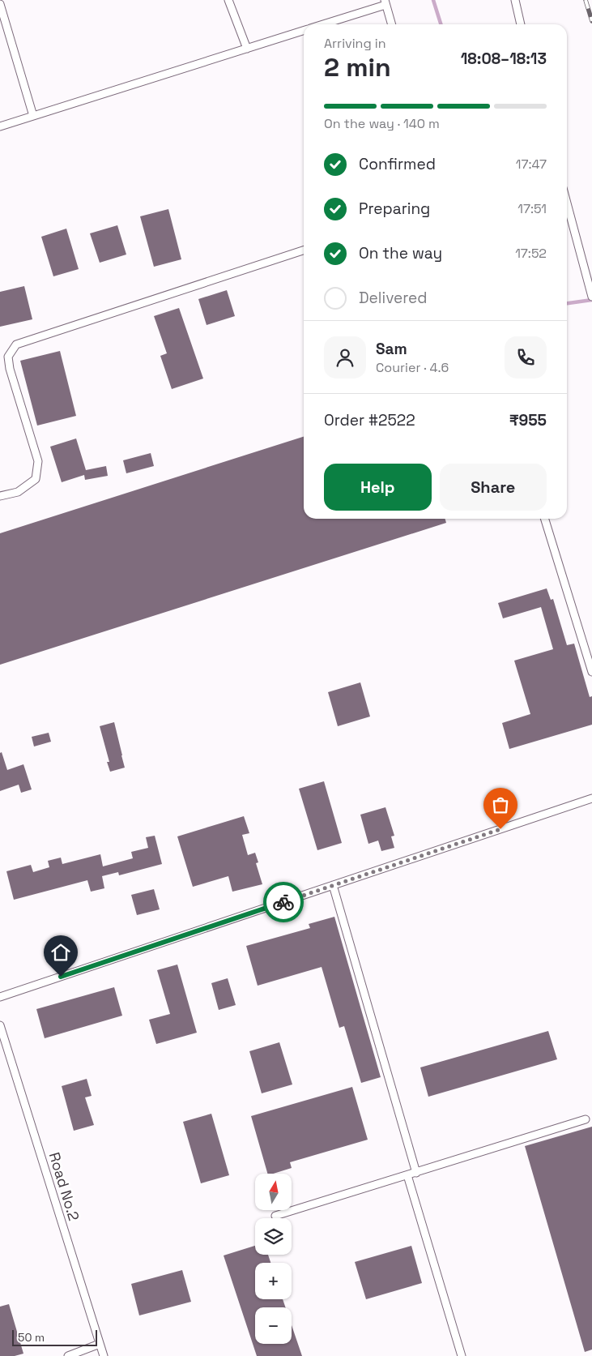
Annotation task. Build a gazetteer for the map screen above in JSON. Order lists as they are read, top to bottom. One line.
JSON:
{"streets":{"lane":["Road No.2"]},"scale_bar":"50 m","north":"top","page":{"heading":["2 min","Arriving in","18:08–18:13"],"panel":["Sam","Courier · 4.6","Order #2522","₹955"],"bar":"On the way · 140 m","list":[["Confirmed","17:47"],["Preparing","17:51"],["On the way","17:52"],"Delivered"],"buttons":["Help","Share"],"map_buttons":["+","−"],"scale":"50 m"}}
